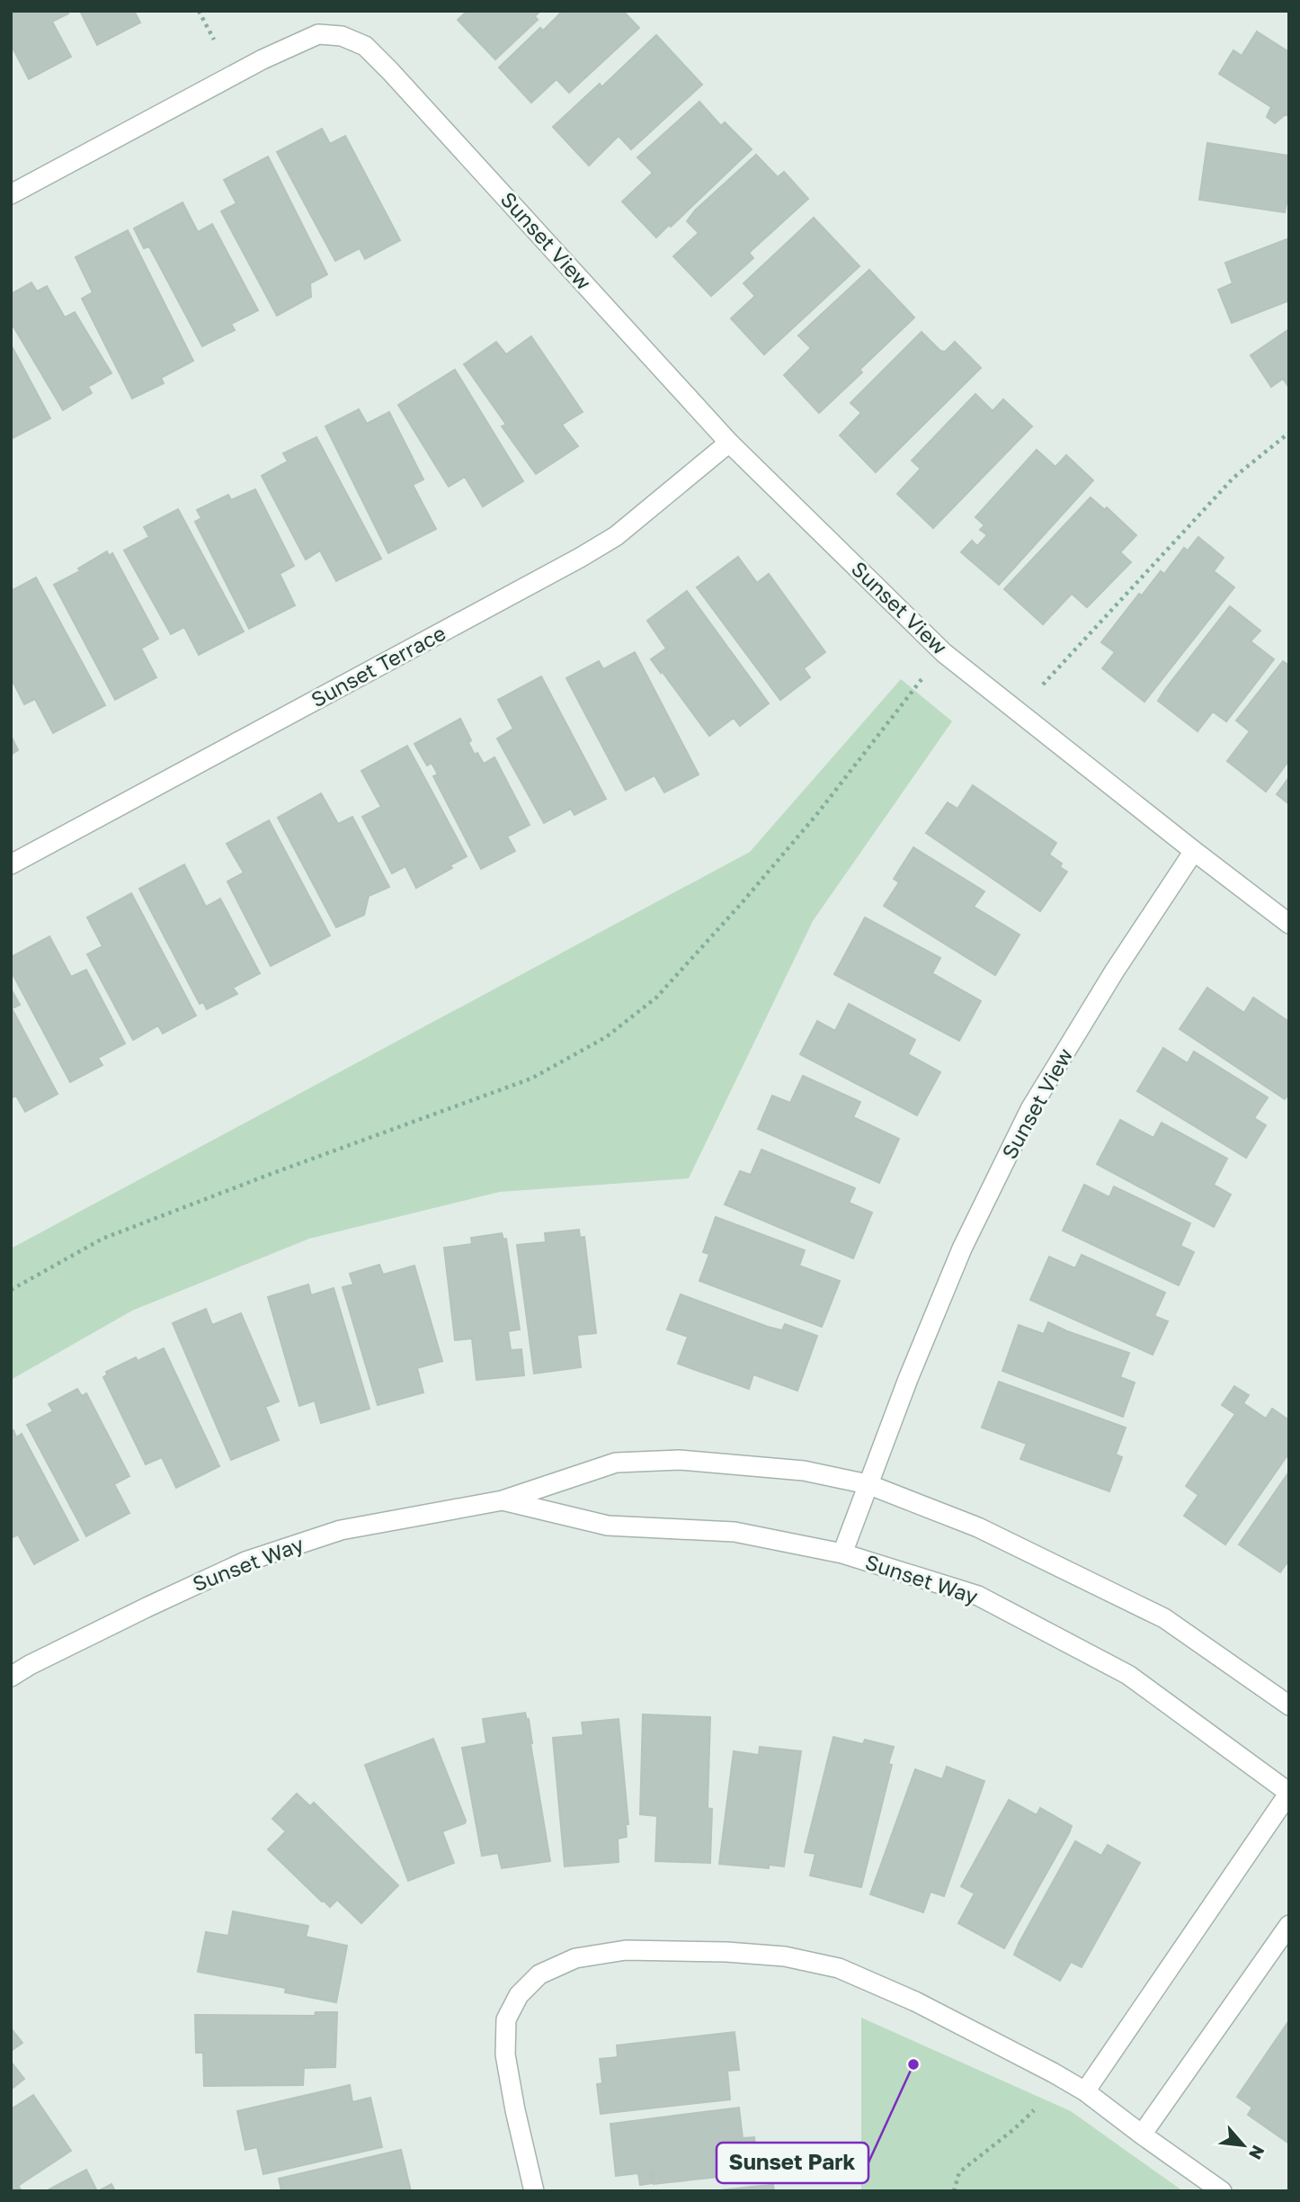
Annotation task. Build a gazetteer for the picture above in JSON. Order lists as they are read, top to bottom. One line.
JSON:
{"streets":{"street":["Sunset View","Sunset Terrace","Sunset Way"]},"crossings":[["Sunset View","Sunset Terrace"],["Sunset View","Sunset Way"]],"places":["Sunset Park"],"north":"bottom right"}
